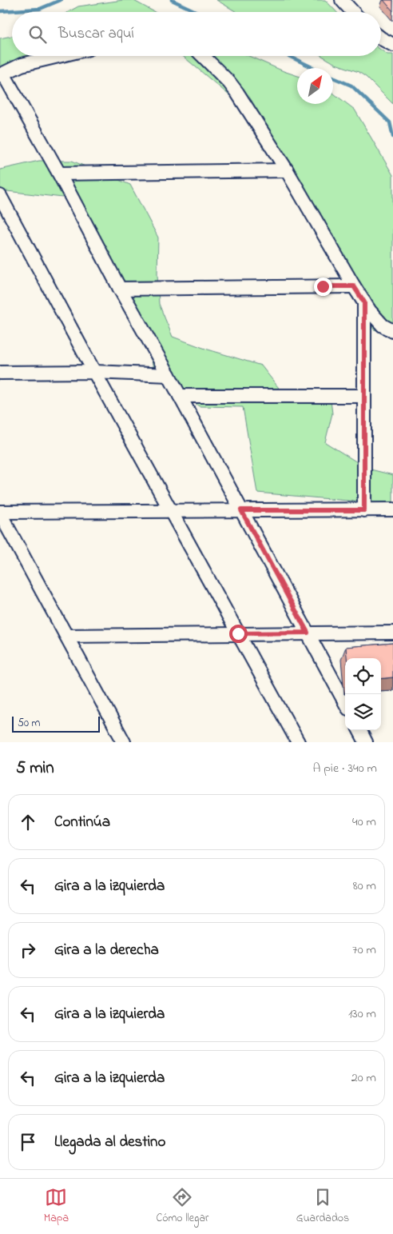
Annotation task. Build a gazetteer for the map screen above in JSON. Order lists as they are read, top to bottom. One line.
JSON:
{"scale_bar":"50 m","north":"top right","page":{"search":"Buscar aquí","scale":"50 m","heading":["5 min","A pie · 340 m"],"list":[["Continúa","40 m"],["Gira a la izquierda","80 m"],["Gira a la derecha","70 m"],["Gira a la izquierda","130 m"],["Gira a la izquierda","20 m"],"Llegada al destino"],"nav":["Mapa","Cómo llegar","Guardados"]}}
